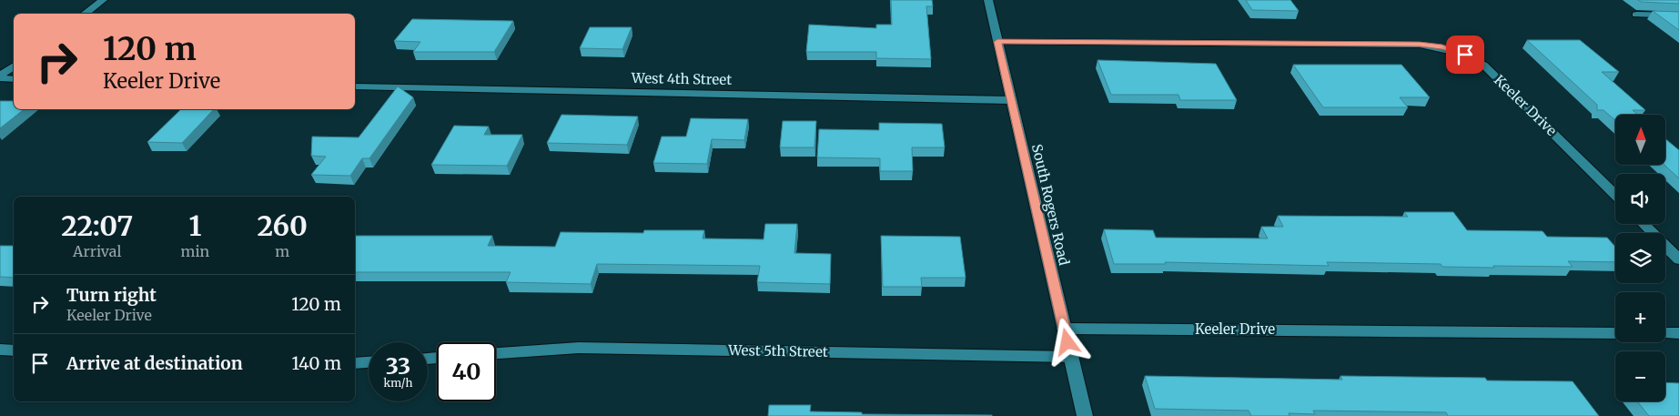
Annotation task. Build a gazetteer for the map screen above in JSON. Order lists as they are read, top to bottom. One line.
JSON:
{"streets":{"street":["West 4th Street","Keeler Drive","South Rogers Road","West 5th Street"]},"crossings":[["West 4th Street","South Rogers Road"],["Keeler Drive","South Rogers Road"],["South Rogers Road","West 5th Street"]],"north":"top","page":{"turn":["120 m","Keeler Drive"],"map_buttons":["+","−"],"eta":["22:07","Arrival","1","min","260","m"],"list":[{"name":"Turn right","note":"Keeler Drive","value":"120 m"},{"name":"Arrive at destination","value":"140 m"}],"speed":"33 km/h","limit":"40"}}
